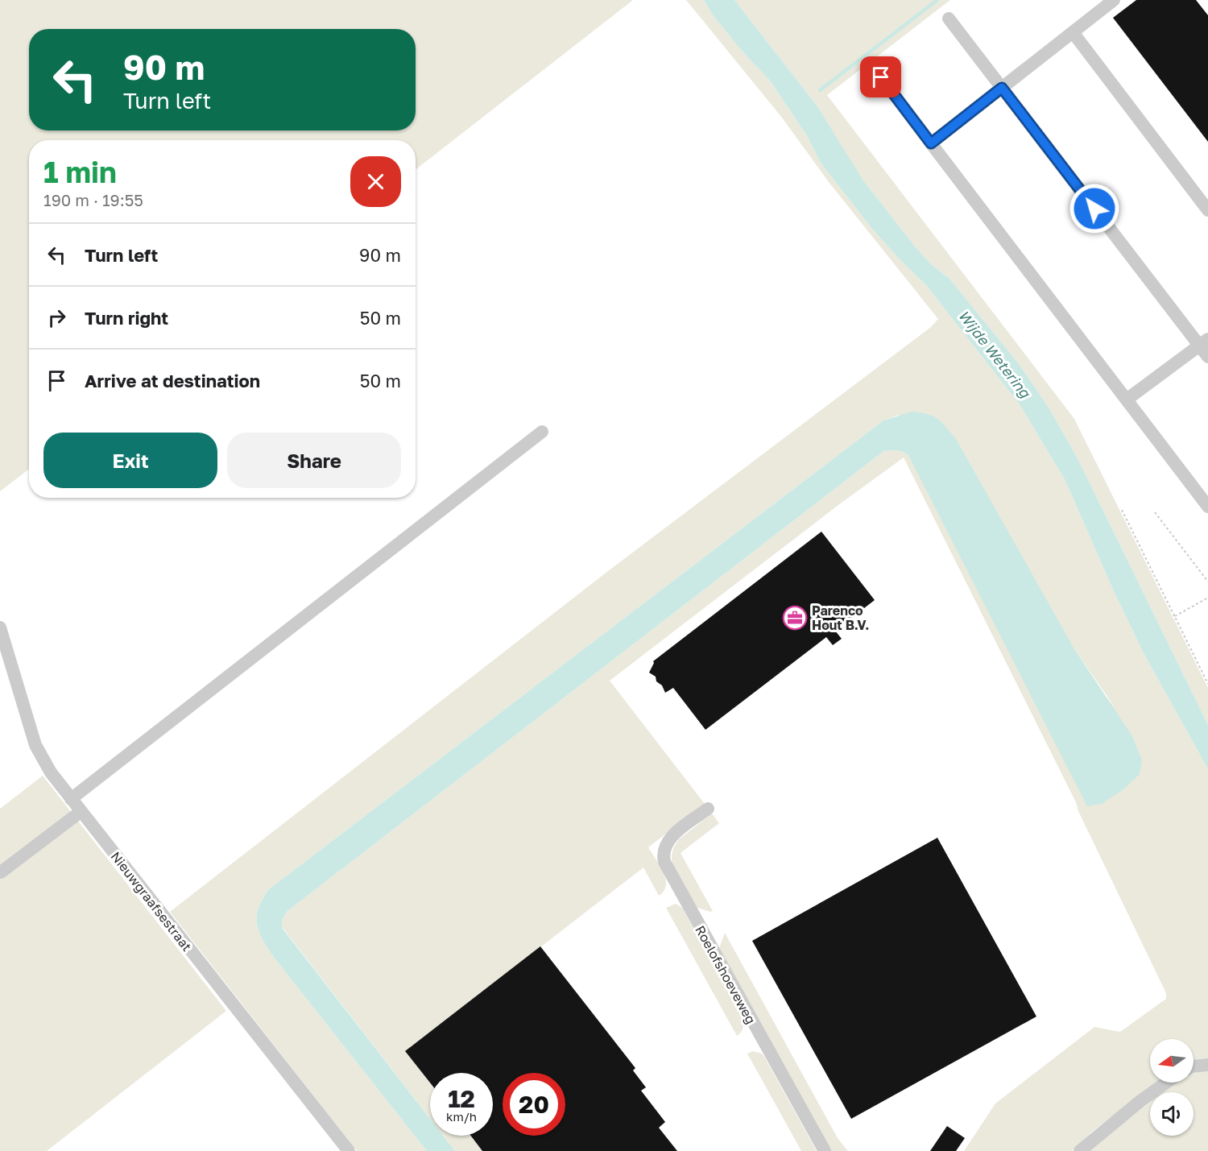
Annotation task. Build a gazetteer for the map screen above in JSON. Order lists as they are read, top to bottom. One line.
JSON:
{"streets":{"street":["Nieuwgraafsestraat","Roelofshoeveweg"]},"water":["Wijde Wetering"],"places":{"office":["Parenco Hout B.V."]},"north":"left","page":{"turn":["90 m","Turn left"],"heading":["1 min","190 m · 19:55"],"list":[{"name":"Turn left","value":"90 m"},{"name":"Turn right","value":"50 m"},{"name":"Arrive at destination","value":"50 m"}],"buttons":["Exit","Share"],"speed":"12 km/h","limit":"20"}}
